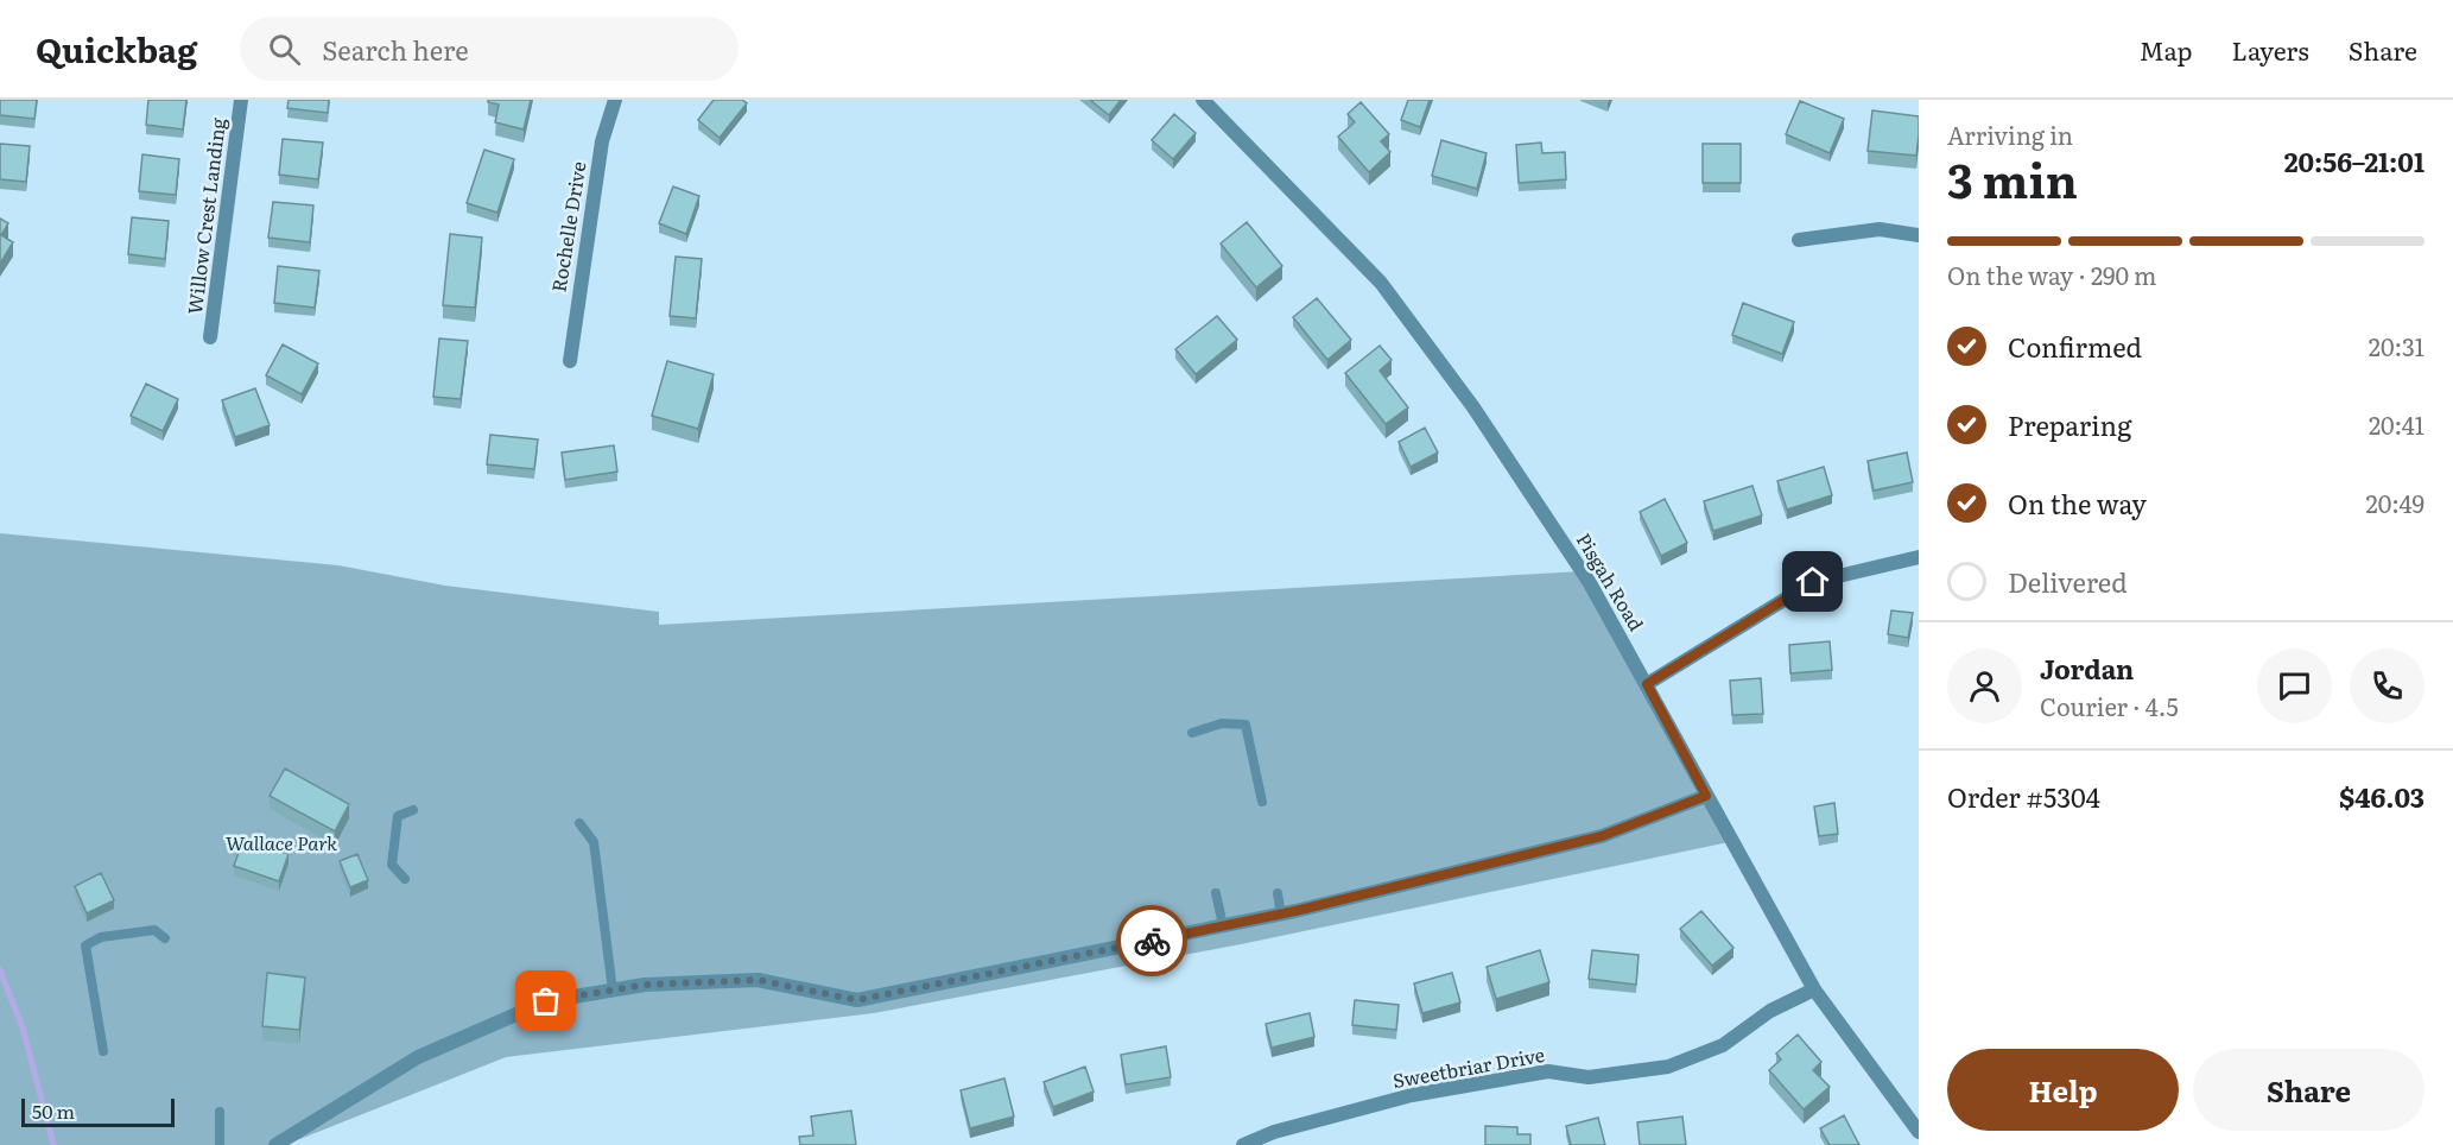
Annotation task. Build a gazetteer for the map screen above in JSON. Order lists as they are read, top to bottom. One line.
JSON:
{"streets":{"street":["Willow Crest Landing","Rochelle Drive","Pisgah Road","Sweetbriar Drive"]},"crossings":[["Pisgah Road","Sweetbriar Drive"]],"parks":["Wallace Park"],"scale_bar":"50 m","page":{"header":"Quickbag","search":"Search here","nav":["Map","Layers","Share"],"heading":["3 min","Arriving in","20:56–21:01"],"panel":["Jordan","Courier · 4.5","Order #5304","$46.03"],"bar":"On the way · 290 m","list":[["Confirmed","20:31"],["Preparing","20:41"],["On the way","20:49"],"Delivered"],"buttons":["Help","Share"],"scale":"50 m"}}
